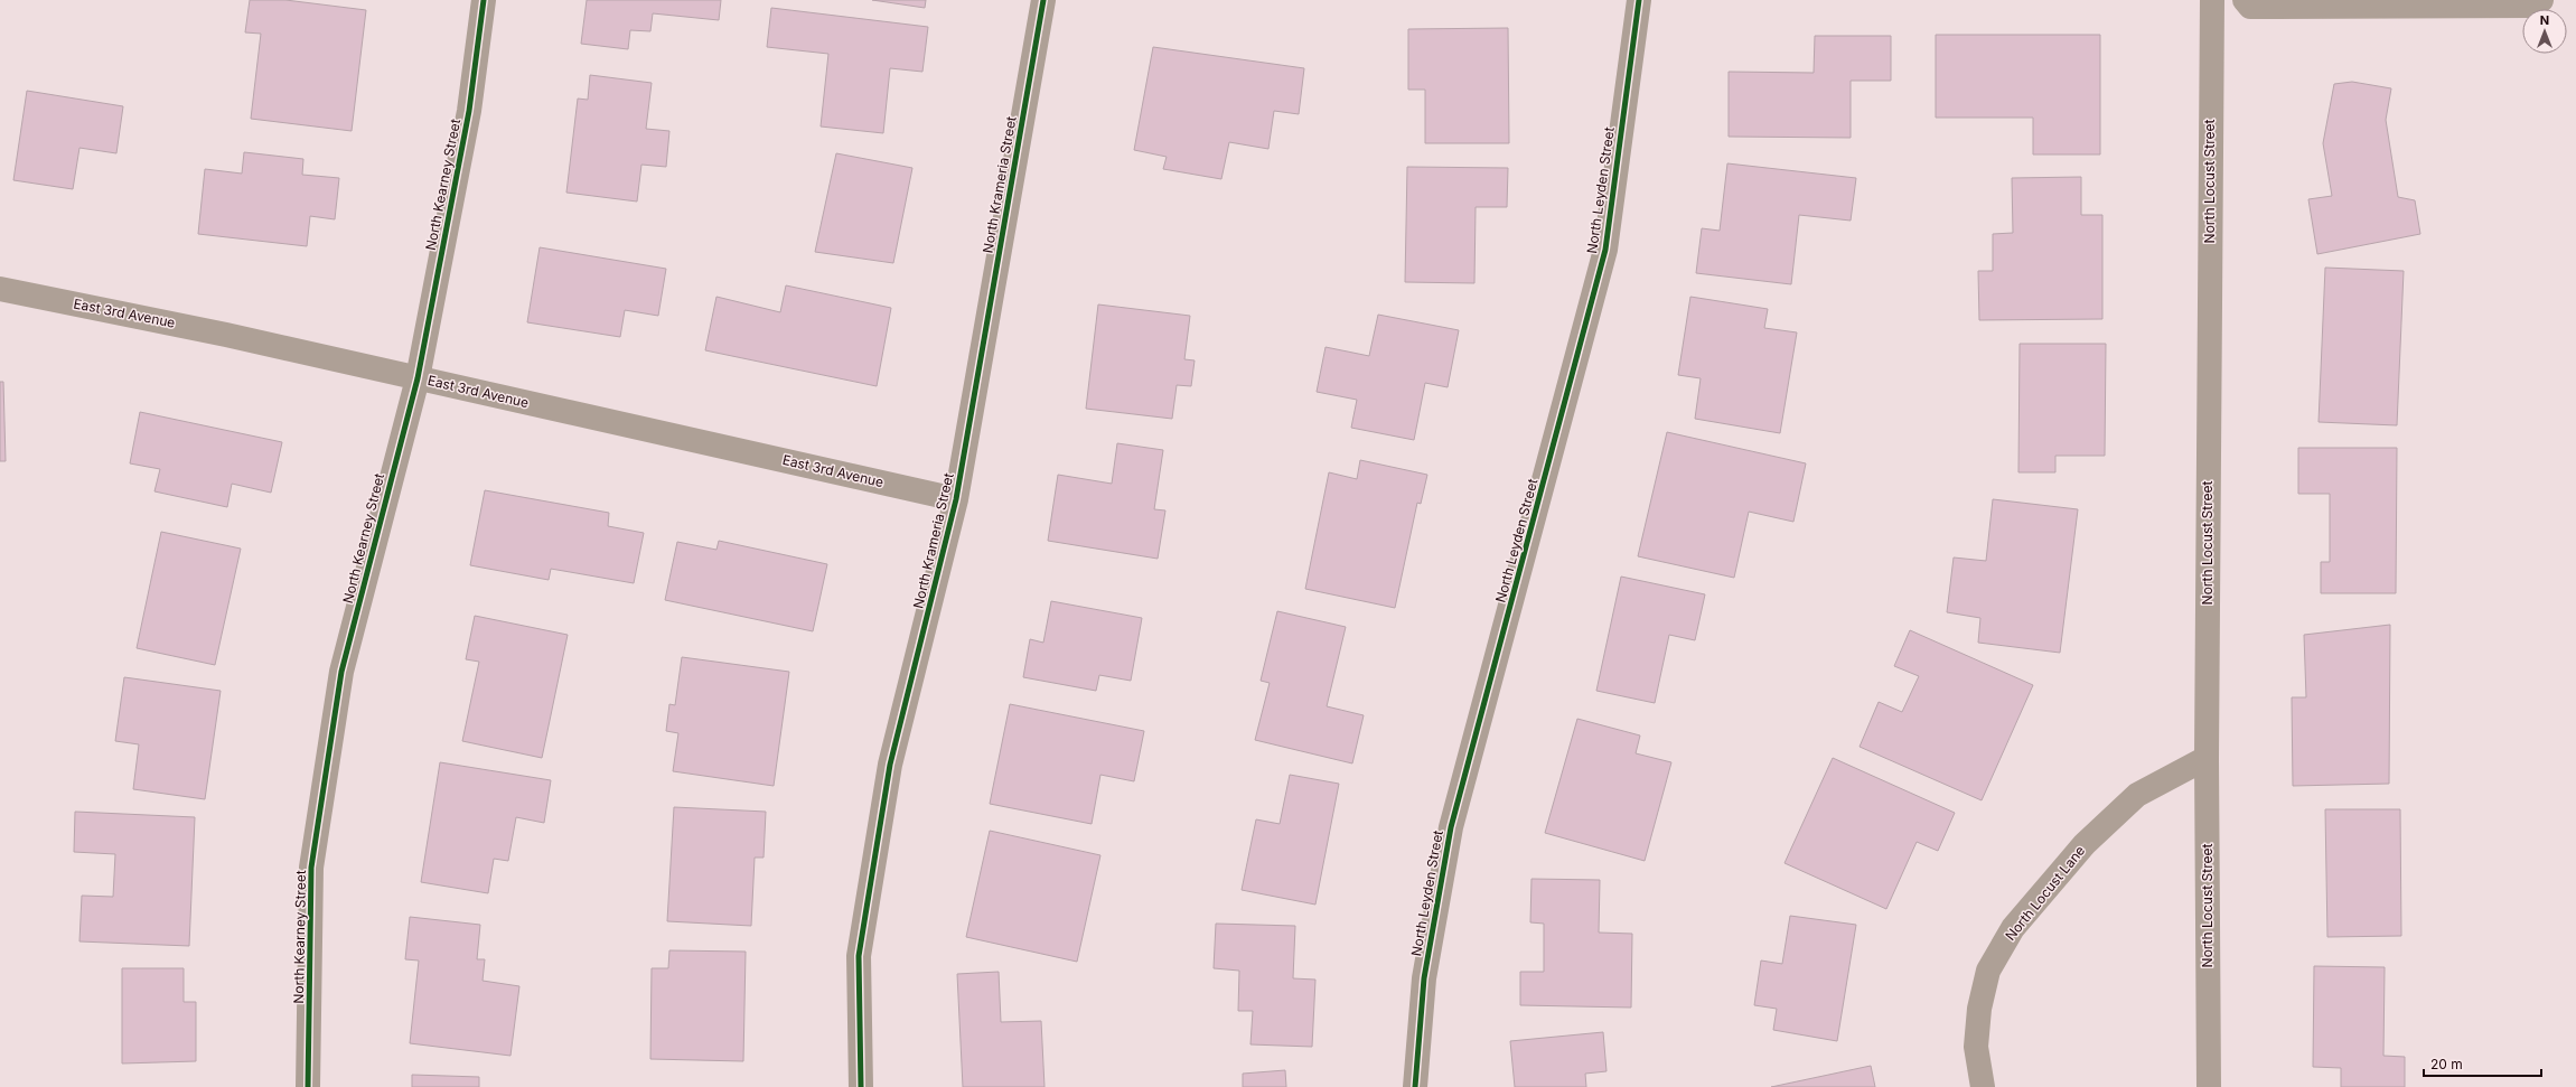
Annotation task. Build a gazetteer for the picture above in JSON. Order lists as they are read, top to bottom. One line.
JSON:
{"streets":{"street":["North Locust Street","North Kearney Street","North Krameria Street","North Leyden Street","East 3rd Avenue","North Locust Lane"]},"crossings":[["North Locust Street","North Locust Lane"],["North Kearney Street","East 3rd Avenue"],["North Krameria Street","East 3rd Avenue"]],"scale_bar":"20 m","north":"top"}
